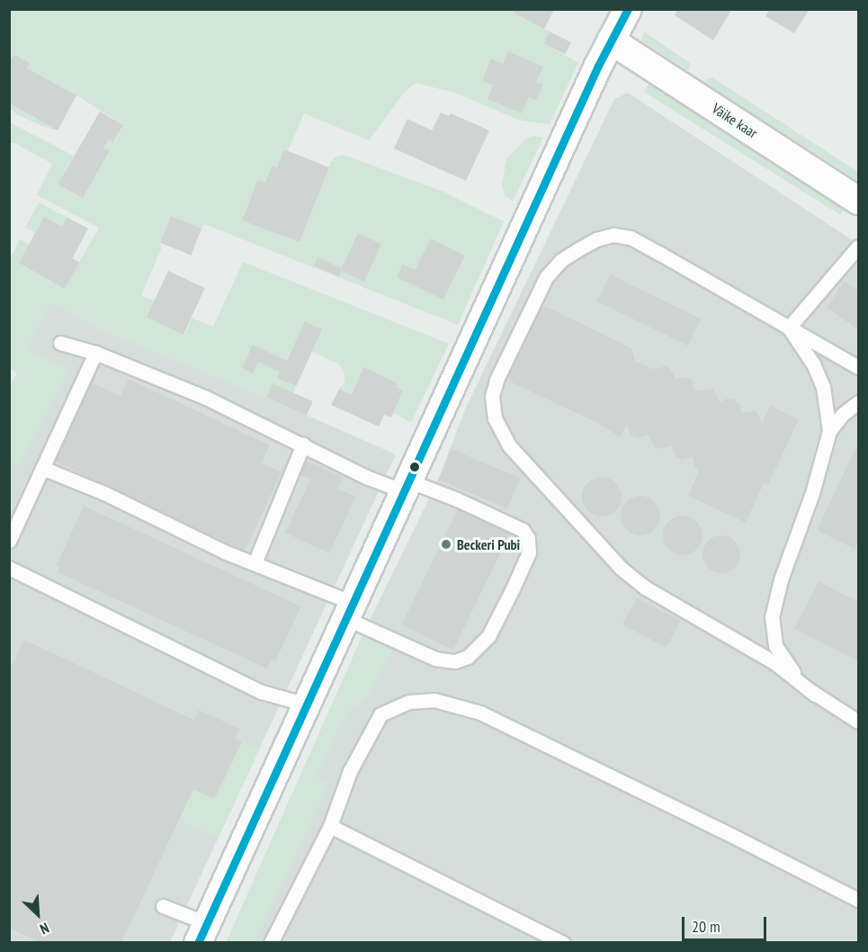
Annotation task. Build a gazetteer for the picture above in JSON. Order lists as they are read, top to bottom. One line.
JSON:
{"streets":{"street":["Väike kaar"]},"places":["Beckeri Pubi"],"scale_bar":"20 m","north":"bottom right"}
